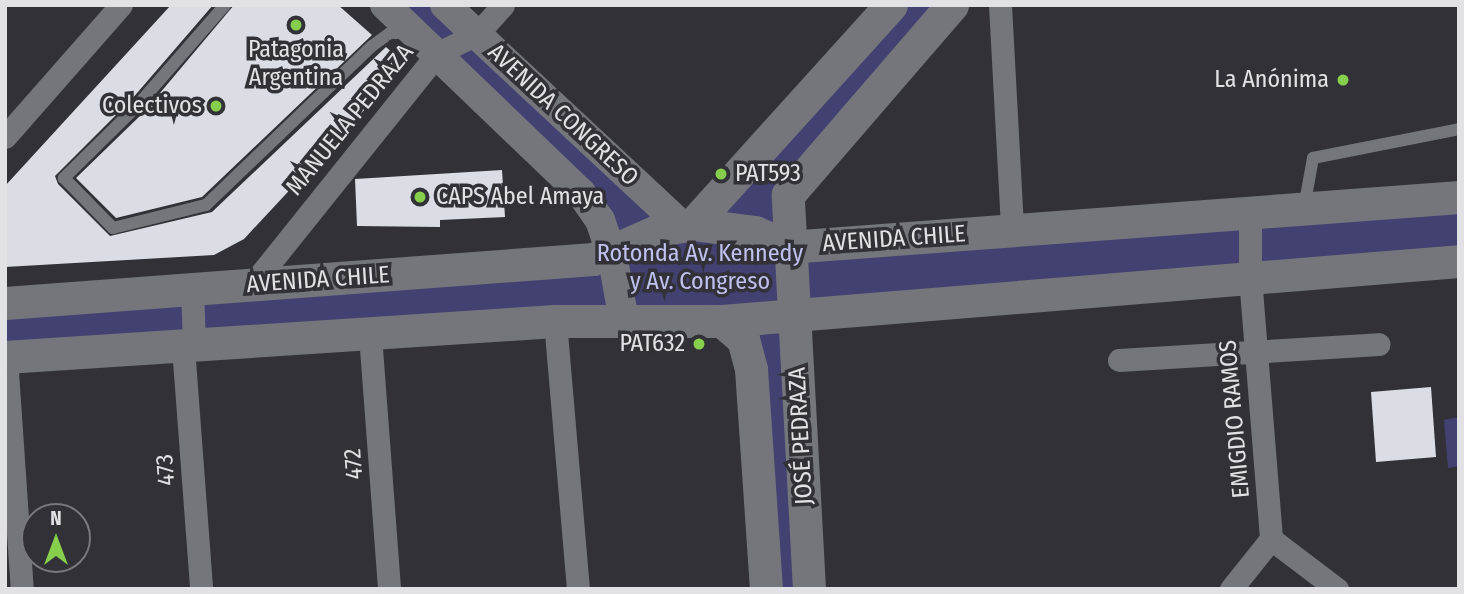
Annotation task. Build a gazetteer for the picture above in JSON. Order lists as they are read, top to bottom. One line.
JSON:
{"streets":{"main road":["AVENIDA CHILE","JOSÉ PEDRAZA"],"street":["AVENIDA CONGRESO","MANUELA PEDRAZA","EMIGDIO RAMOS","472","473"]},"crossings":[["AVENIDA CONGRESO","MANUELA PEDRAZA"],["AVENIDA CONGRESO","AVENIDA CHILE"],["MANUELA PEDRAZA","AVENIDA CHILE"],["AVENIDA CHILE","EMIGDIO RAMOS"],["AVENIDA CHILE","JOSÉ PEDRAZA"],["AVENIDA CHILE","473"]],"parks":["Rotonda Av. Kennedy y Av. Congreso"],"places":["Patagonia Argentina","La Anónima","Colectivos","PAT593","CAPS Abel Amaya","PAT632"],"north":"top"}
